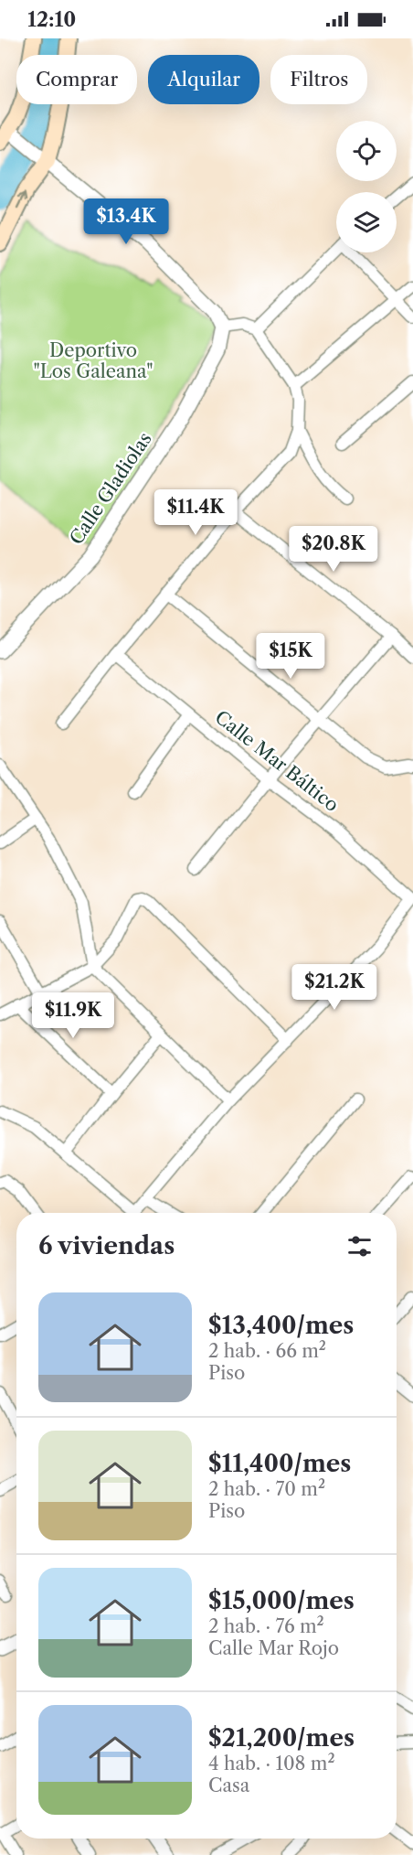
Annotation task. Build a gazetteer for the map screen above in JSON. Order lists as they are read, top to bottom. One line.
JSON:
{"streets":{"street":["Calle Gladiolas","Calle Mar Báltico"]},"parks":["Deportivo \"Los Galeana\""],"page":{"status":"12:10","chip":["Comprar","Alquilar","Filtros"],"price":["$13.4K","$11.4K","$20.8K","$15K","$21.2K","$11.9K"],"heading":"6 viviendas","list":[{"name":"$13,400/mes","note":"2 hab. · 66 m² · Piso"},{"name":"$11,400/mes","note":"2 hab. · 70 m² · Piso"},{"name":"$15,000/mes","note":"2 hab. · 76 m² · Calle Mar Rojo"},{"name":"$21,200/mes","note":"4 hab. · 108 m² · Casa"}]}}
